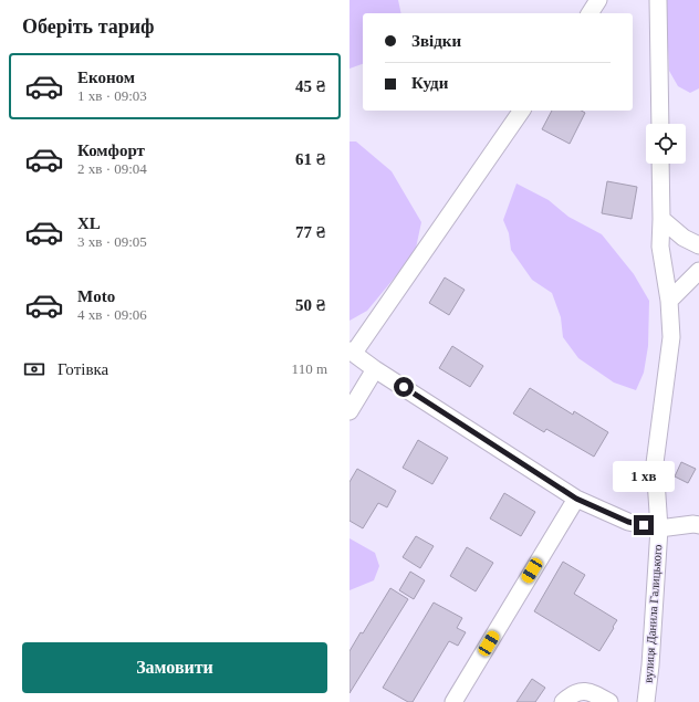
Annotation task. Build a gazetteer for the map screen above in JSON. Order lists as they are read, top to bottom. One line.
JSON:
{"streets":{"street":["вулиця Данила Галицького"]},"page":{"heading":"Оберіть тариф","banner":["Звідки","Куди"],"list":[{"name":"Економ","note":"1 хв · 09:03","value":"45 ₴"},{"name":"Комфорт","note":"2 хв · 09:04","value":"61 ₴"},{"name":"XL","note":"3 хв · 09:05","value":"77 ₴"},{"name":"Moto","note":"4 хв · 09:06","value":"50 ₴"}],"pay":["Готівка","110 m"],"bubble":"1 хв","buttons":"Замовити"}}
